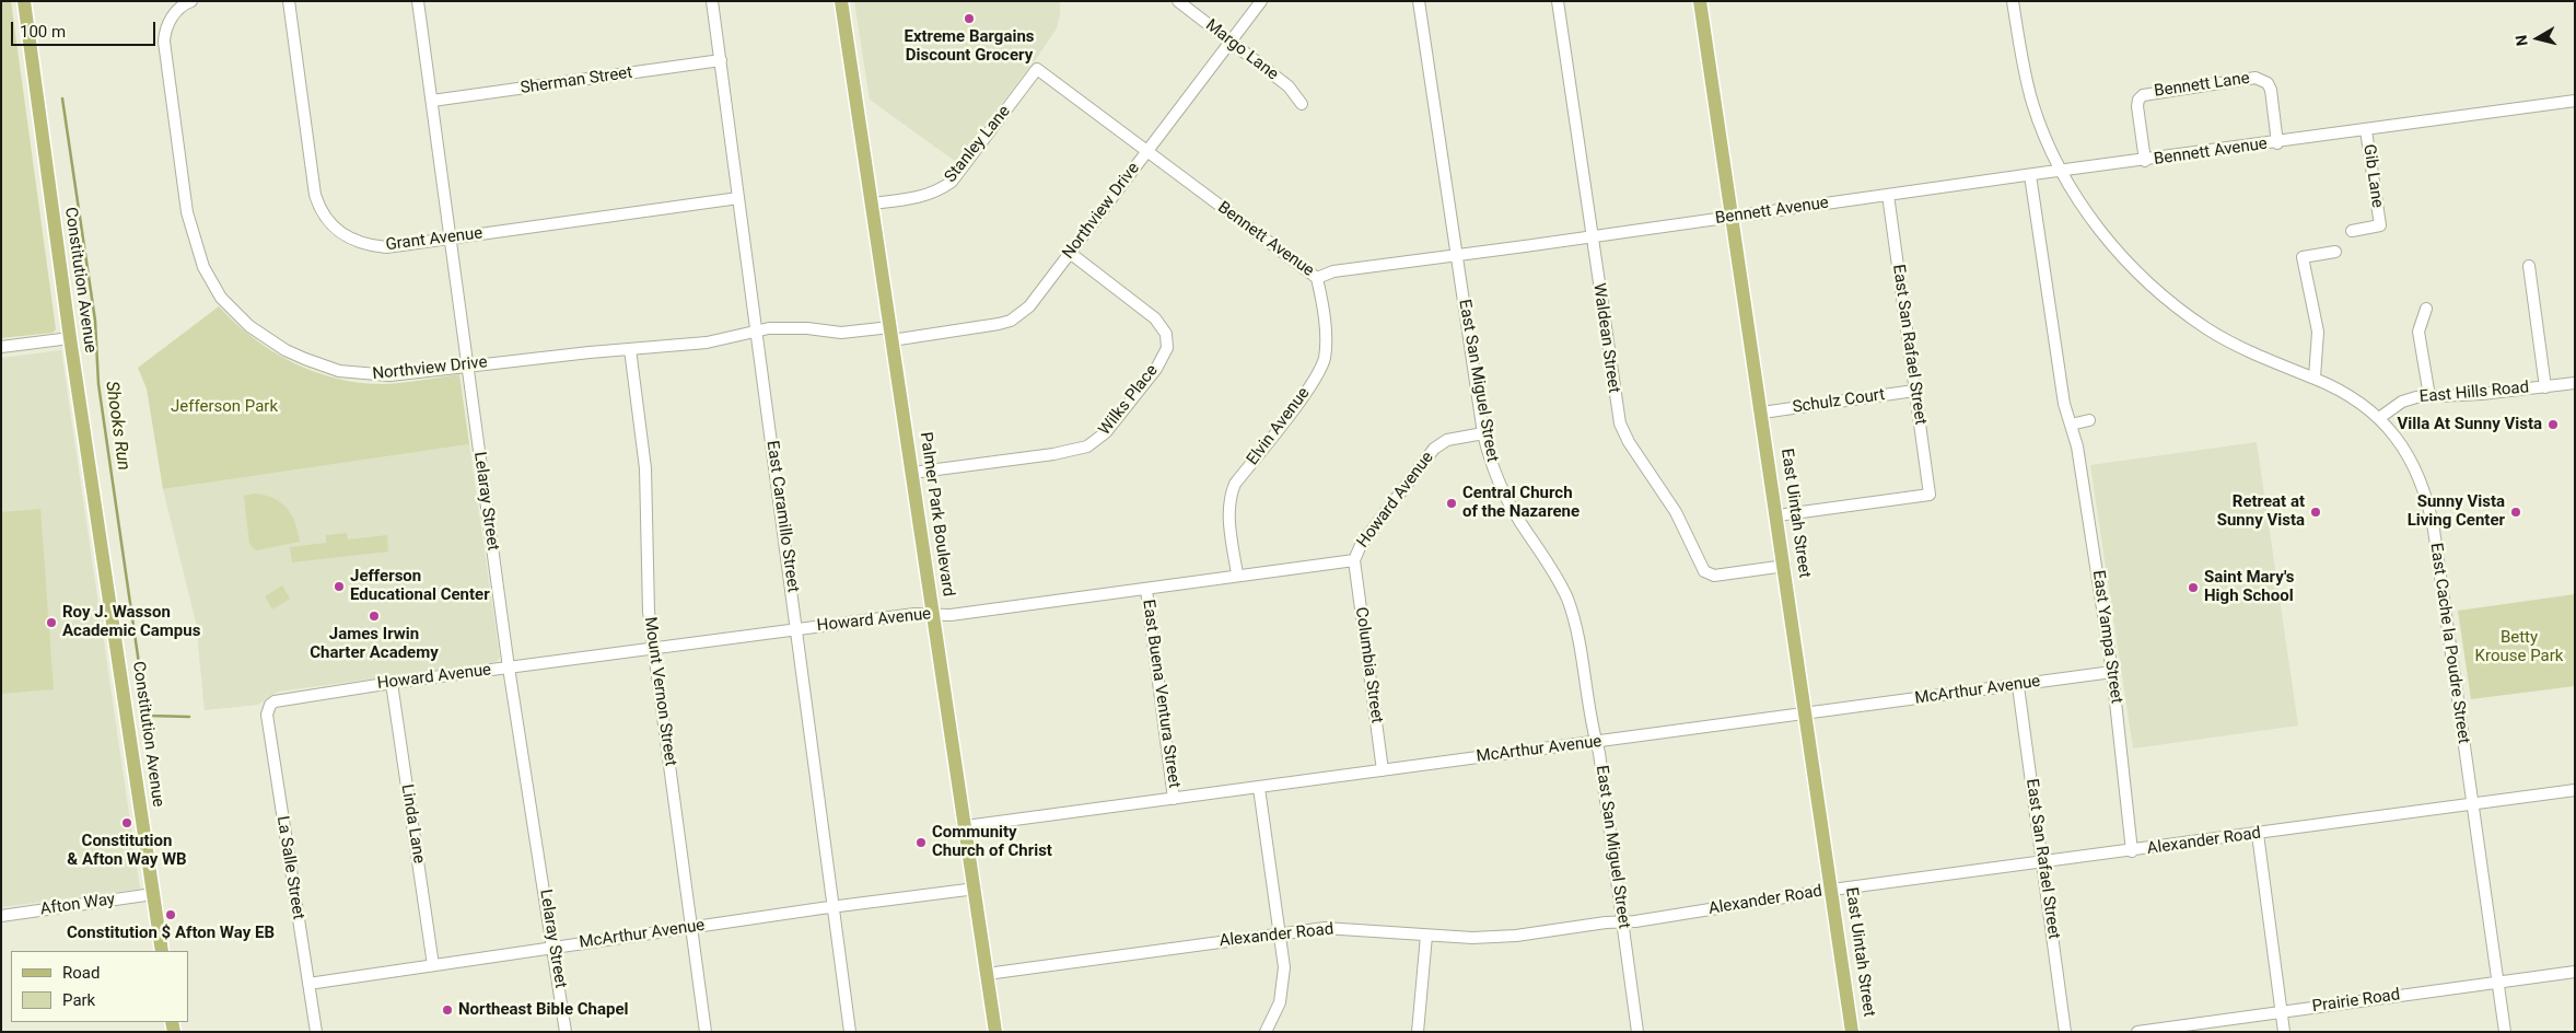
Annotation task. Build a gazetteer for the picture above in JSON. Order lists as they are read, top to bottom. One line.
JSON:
{"streets":{"main road":["Constitution Avenue","East Uintah Street","Palmer Park Boulevard"],"street":["Margo Lane","Sherman Street","Bennett Lane","Stanley Lane","Bennett Avenue","Gib Lane","Northview Drive","Grant Avenue","Waldean Street","East San Rafael Street","East San Miguel Street","East Hills Road","Wilks Place","Schulz Court","Elvin Avenue","Howard Avenue","Lelaray Street","East Caramillo Street","East Yampa Street","East Cache la Poudre Street","Columbia Street","McArthur Avenue","Mount Vernon Street","East Buena Ventura Street","Linda Lane","Alexander Road","La Salle Street","Afton Way","Prairie Road"]},"crossings":[["Margo Lane","Northview Drive"],["Sherman Street","Lelaray Street"],["Sherman Street","East Caramillo Street"],["Bennett Lane","Bennett Avenue"],["Stanley Lane","Bennett Avenue"],["Stanley Lane","Palmer Park Boulevard"],["Bennett Avenue","Gib Lane"],["Bennett Avenue","Northview Drive"],["Bennett Avenue","Waldean Street"],["Bennett Avenue","East San Rafael Street"],["Bennett Avenue","East San Miguel Street"],["Bennett Avenue","Elvin Avenue"],["Bennett Avenue","East Uintah Street"],["Bennett Avenue","East Yampa Street"],["Bennett Avenue","East Cache la Poudre Street"],["Northview Drive","Wilks Place"],["Northview Drive","Lelaray Street"],["Northview Drive","Palmer Park Boulevard"],["Northview Drive","East Caramillo Street"],["Northview Drive","Mount Vernon Street"],["Grant Avenue","Lelaray Street"],["Grant Avenue","East Caramillo Street"],["Constitution Avenue","Afton Way"],["Waldean Street","East Uintah Street"],["East San Rafael Street","Schulz Court"],["East San Rafael Street","East Uintah Street"],["East San Rafael Street","McArthur Avenue"],["East San Rafael Street","Alexander Road"],["East San Miguel Street","Howard Avenue"],["East San Miguel Street","McArthur Avenue"],["East San Miguel Street","Alexander Road"],["East Hills Road","East Cache la Poudre Street"],["Wilks Place","Palmer Park Boulevard"],["Schulz Court","East Uintah Street"],["Elvin Avenue","Howard Avenue"],["Howard Avenue","Lelaray Street"],["Howard Avenue","Palmer Park Boulevard"],["Howard Avenue","East Caramillo Street"],["Howard Avenue","Columbia Street"],["Howard Avenue","Mount Vernon Street"],["Howard Avenue","East Buena Ventura Street"],["Howard Avenue","Linda Lane"],["Howard Avenue","La Salle Street"],["Lelaray Street","McArthur Avenue"],["East Uintah Street","McArthur Avenue"],["East Uintah Street","Alexander Road"],["Palmer Park Boulevard","McArthur Avenue"],["Palmer Park Boulevard","Alexander Road"],["East Caramillo Street","McArthur Avenue"],["East Yampa Street","McArthur Avenue"],["East Yampa Street","Alexander Road"],["East Cache la Poudre Street","Alexander Road"],["East Cache la Poudre Street","Prairie Road"],["Columbia Street","McArthur Avenue"],["McArthur Avenue","Mount Vernon Street"],["McArthur Avenue","East Buena Ventura Street"],["McArthur Avenue","Linda Lane"],["McArthur Avenue","La Salle Street"]],"water":["Shooks Run"],"parks":["Jefferson Park","Betty Krouse Park"],"places":["Extreme Bargains Discount Grocery","Villa At Sunny Vista","Central Church of the Nazarene","Retreat at Sunny Vista","Sunny Vista Living Center","Jefferson Educational Center","Saint Mary's High School","James Irwin Charter Academy","Roy J. Wasson Academic Campus","Constitution & Afton Way WB","Community Church of Christ","Constitution $ Afton Way EB","Northeast Bible Chapel"],"legend":["Road","Park"],"scale_bar":"100 m","north":"left"}
